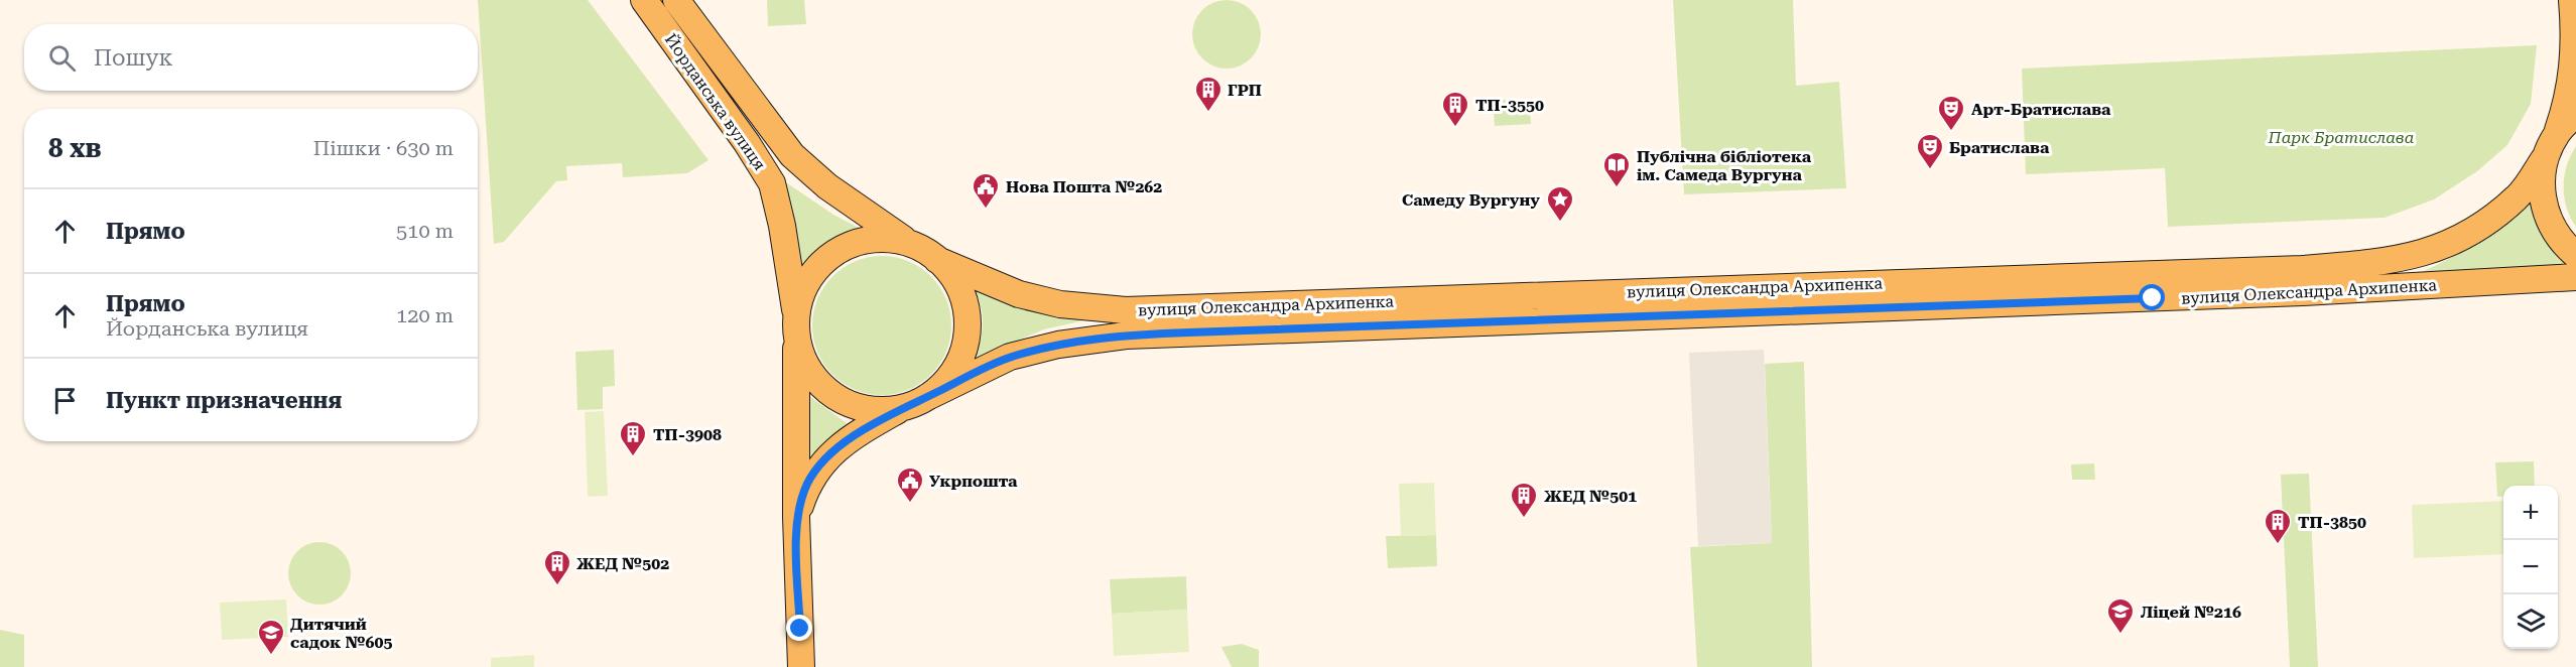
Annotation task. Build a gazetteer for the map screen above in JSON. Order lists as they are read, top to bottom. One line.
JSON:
{"streets":{"main road":["Йорданська вулиця","вулиця Олександра Архипенка"]},"crossings":[["Йорданська вулиця","вулиця Олександра Архипенка"]],"parks":["Парк Братислава"],"places":{"building":["ГРП","ТП-3550","ТП-3908","ЖЕД №501","ТП-3850","ЖЕД №502"],"theatre":["Арт-Братислава","Братислава"],"library":["Публічна бібліотека ім. Самеда Вургуна"],"public building":["Нова Пошта №262","Укрпошта"],"place":["Самеду Вургуну"],"school or university":["Ліцей №216","Дитячий садок №605"]},"page":{"search":"Пошук","heading":["8 хв","Пішки · 630 m"],"list":[["Прямо","510 m"],["Прямо","Йорданська вулиця","120 m"],"Пункт призначення"],"map_buttons":["+","−"]}}
